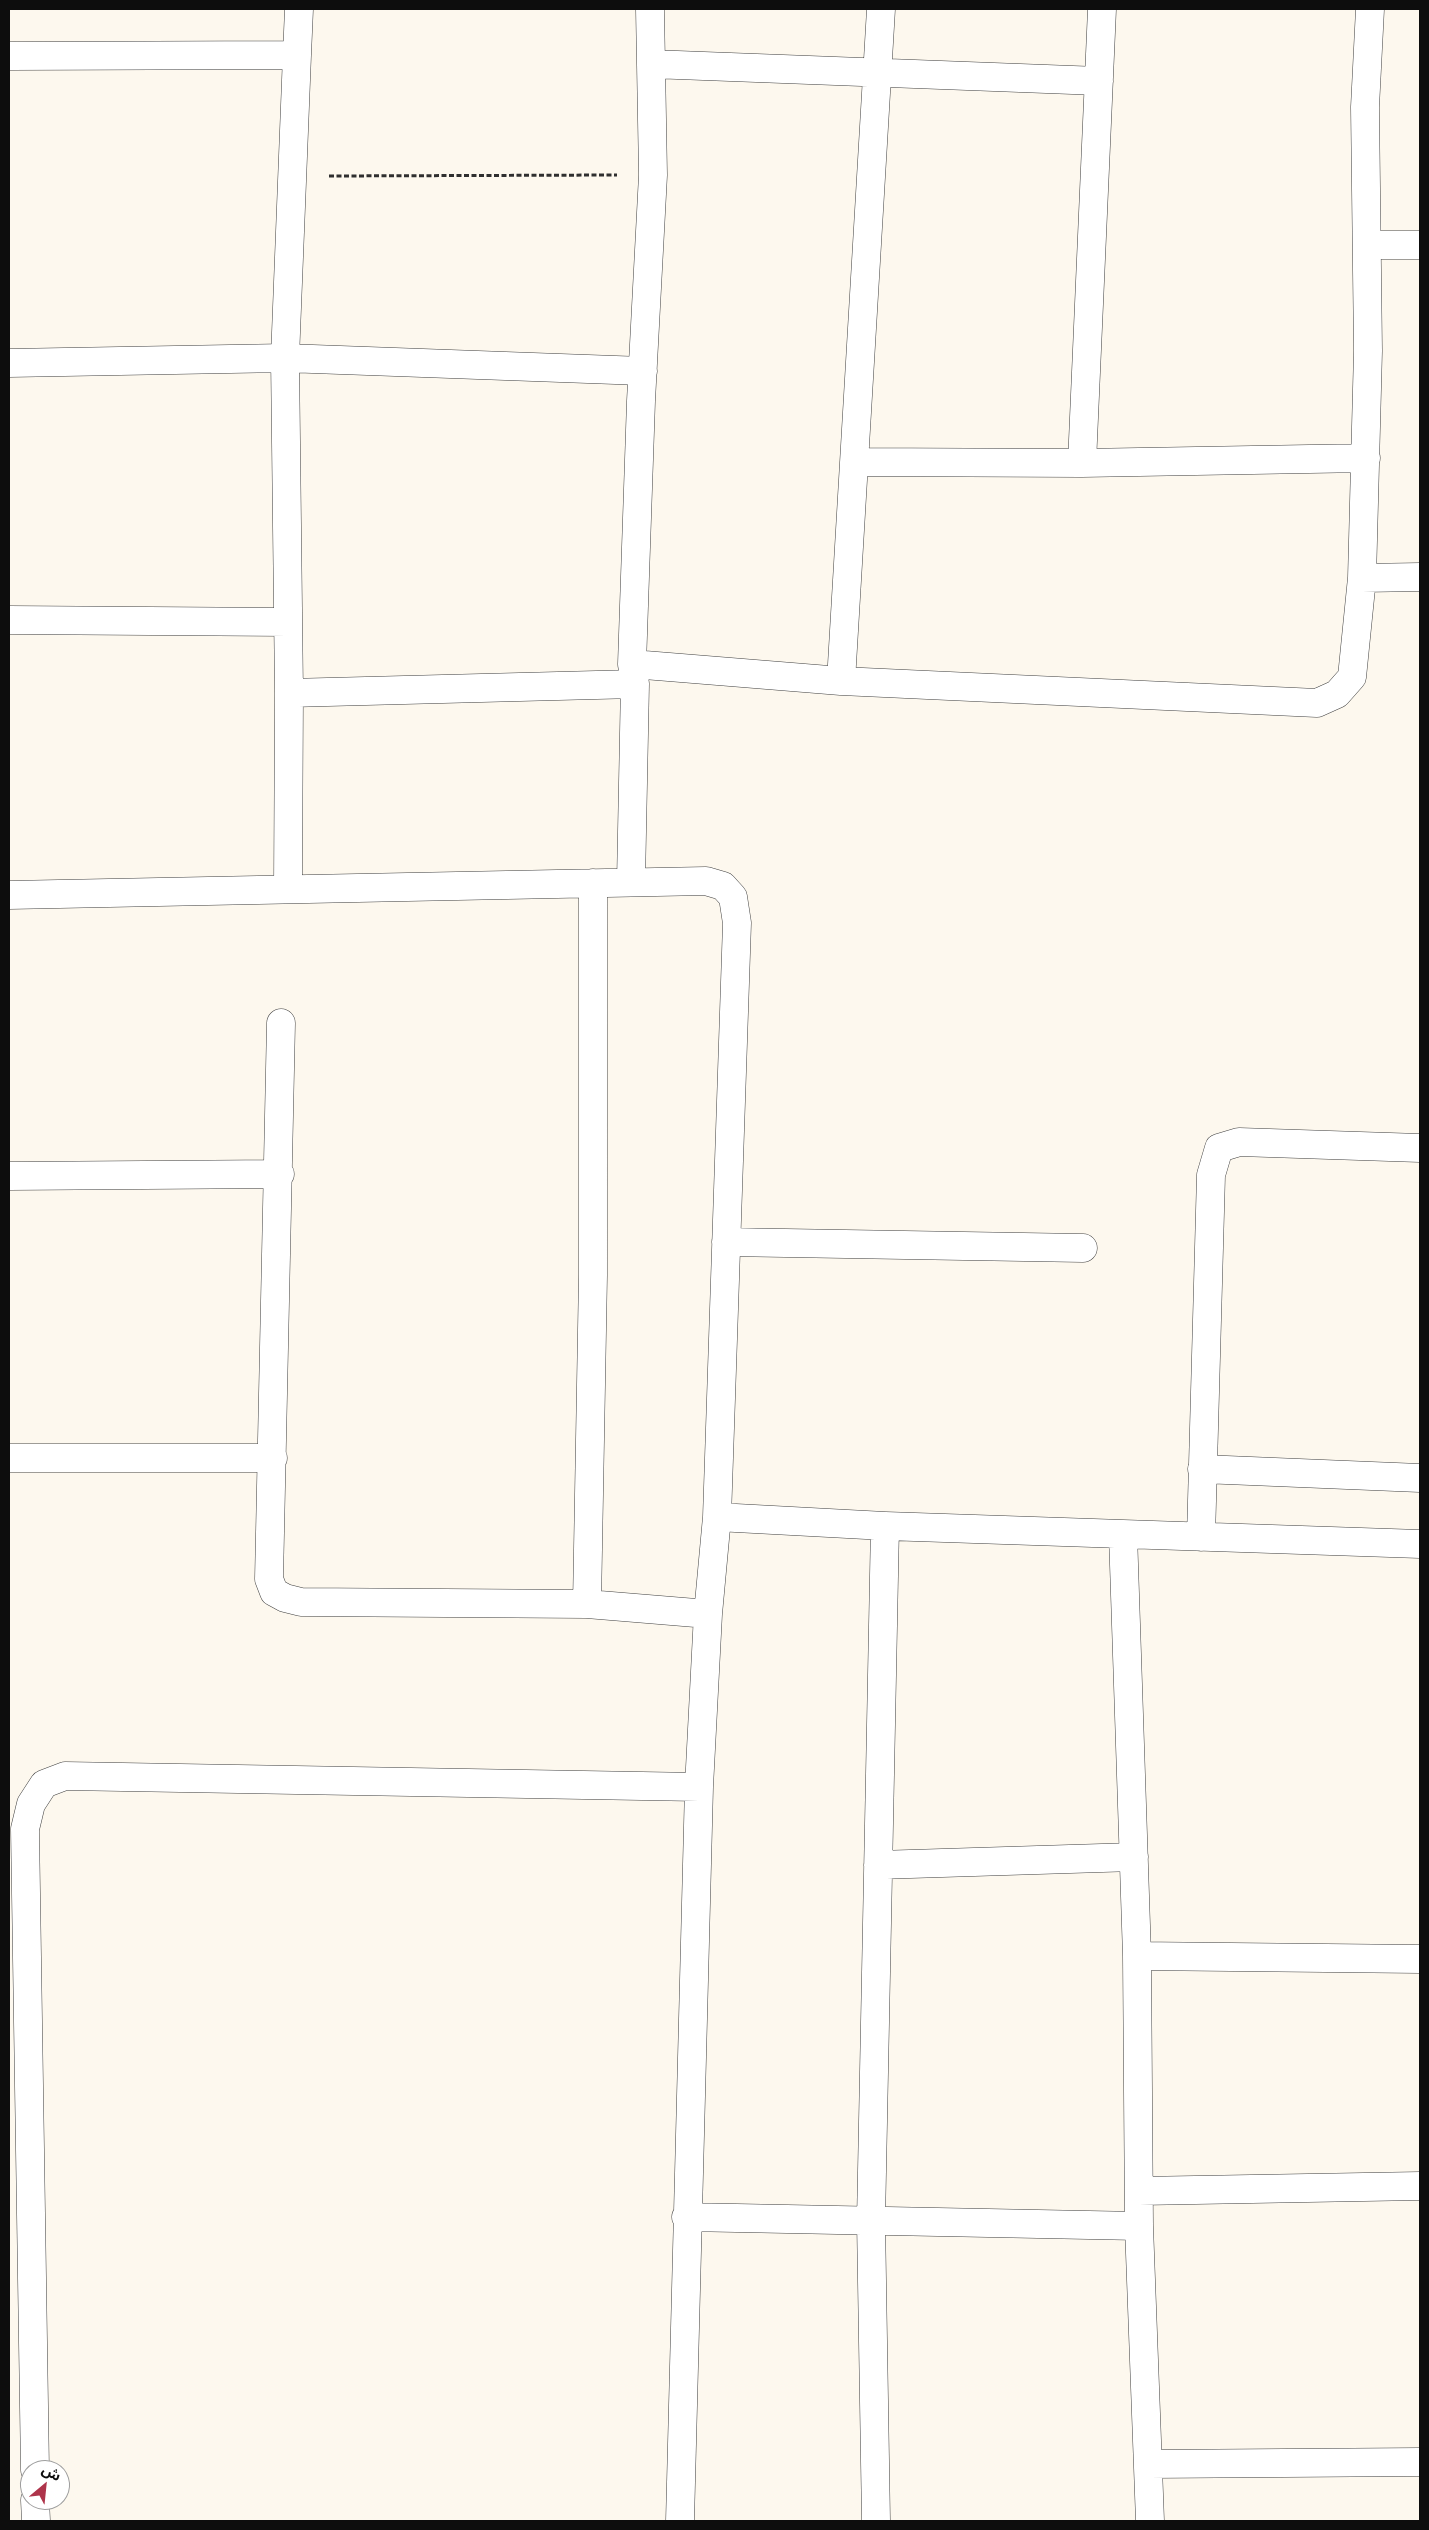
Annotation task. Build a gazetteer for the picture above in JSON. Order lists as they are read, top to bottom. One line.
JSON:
{"north":"top right"}
